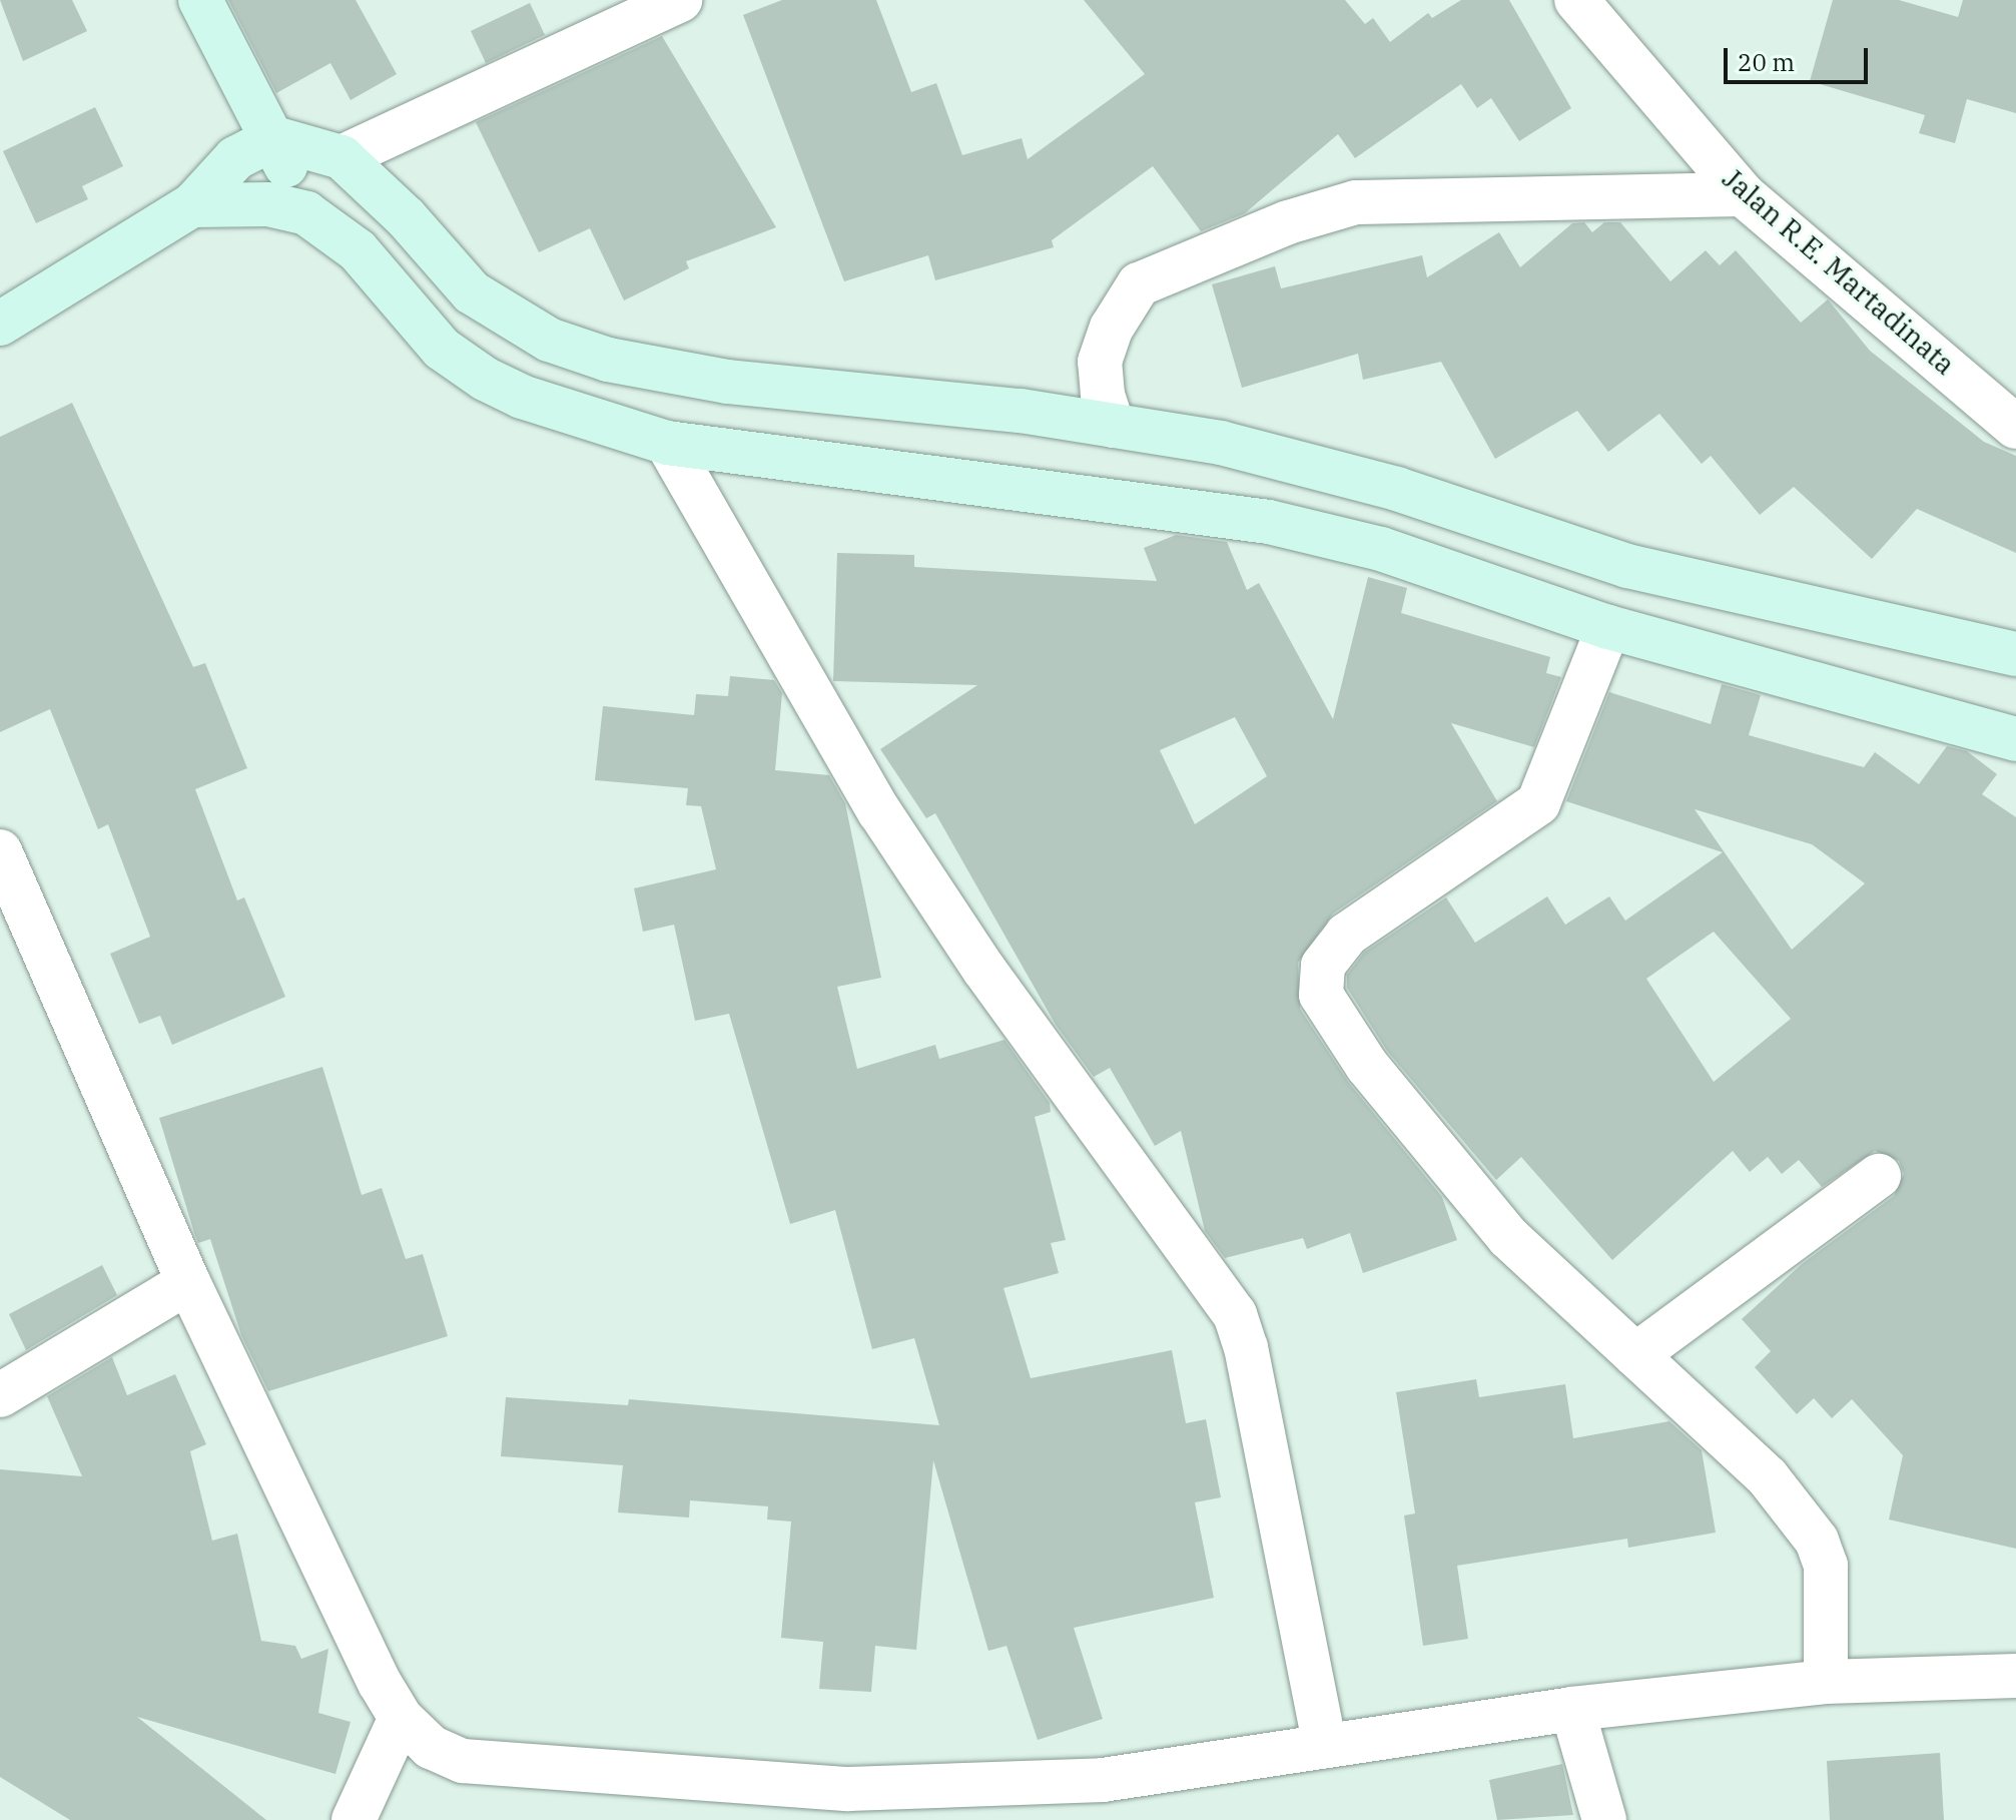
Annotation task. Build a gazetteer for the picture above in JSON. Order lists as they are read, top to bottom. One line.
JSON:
{"streets":{"street":["Jalan R.E. Martadinata"]},"scale_bar":"20 m"}
